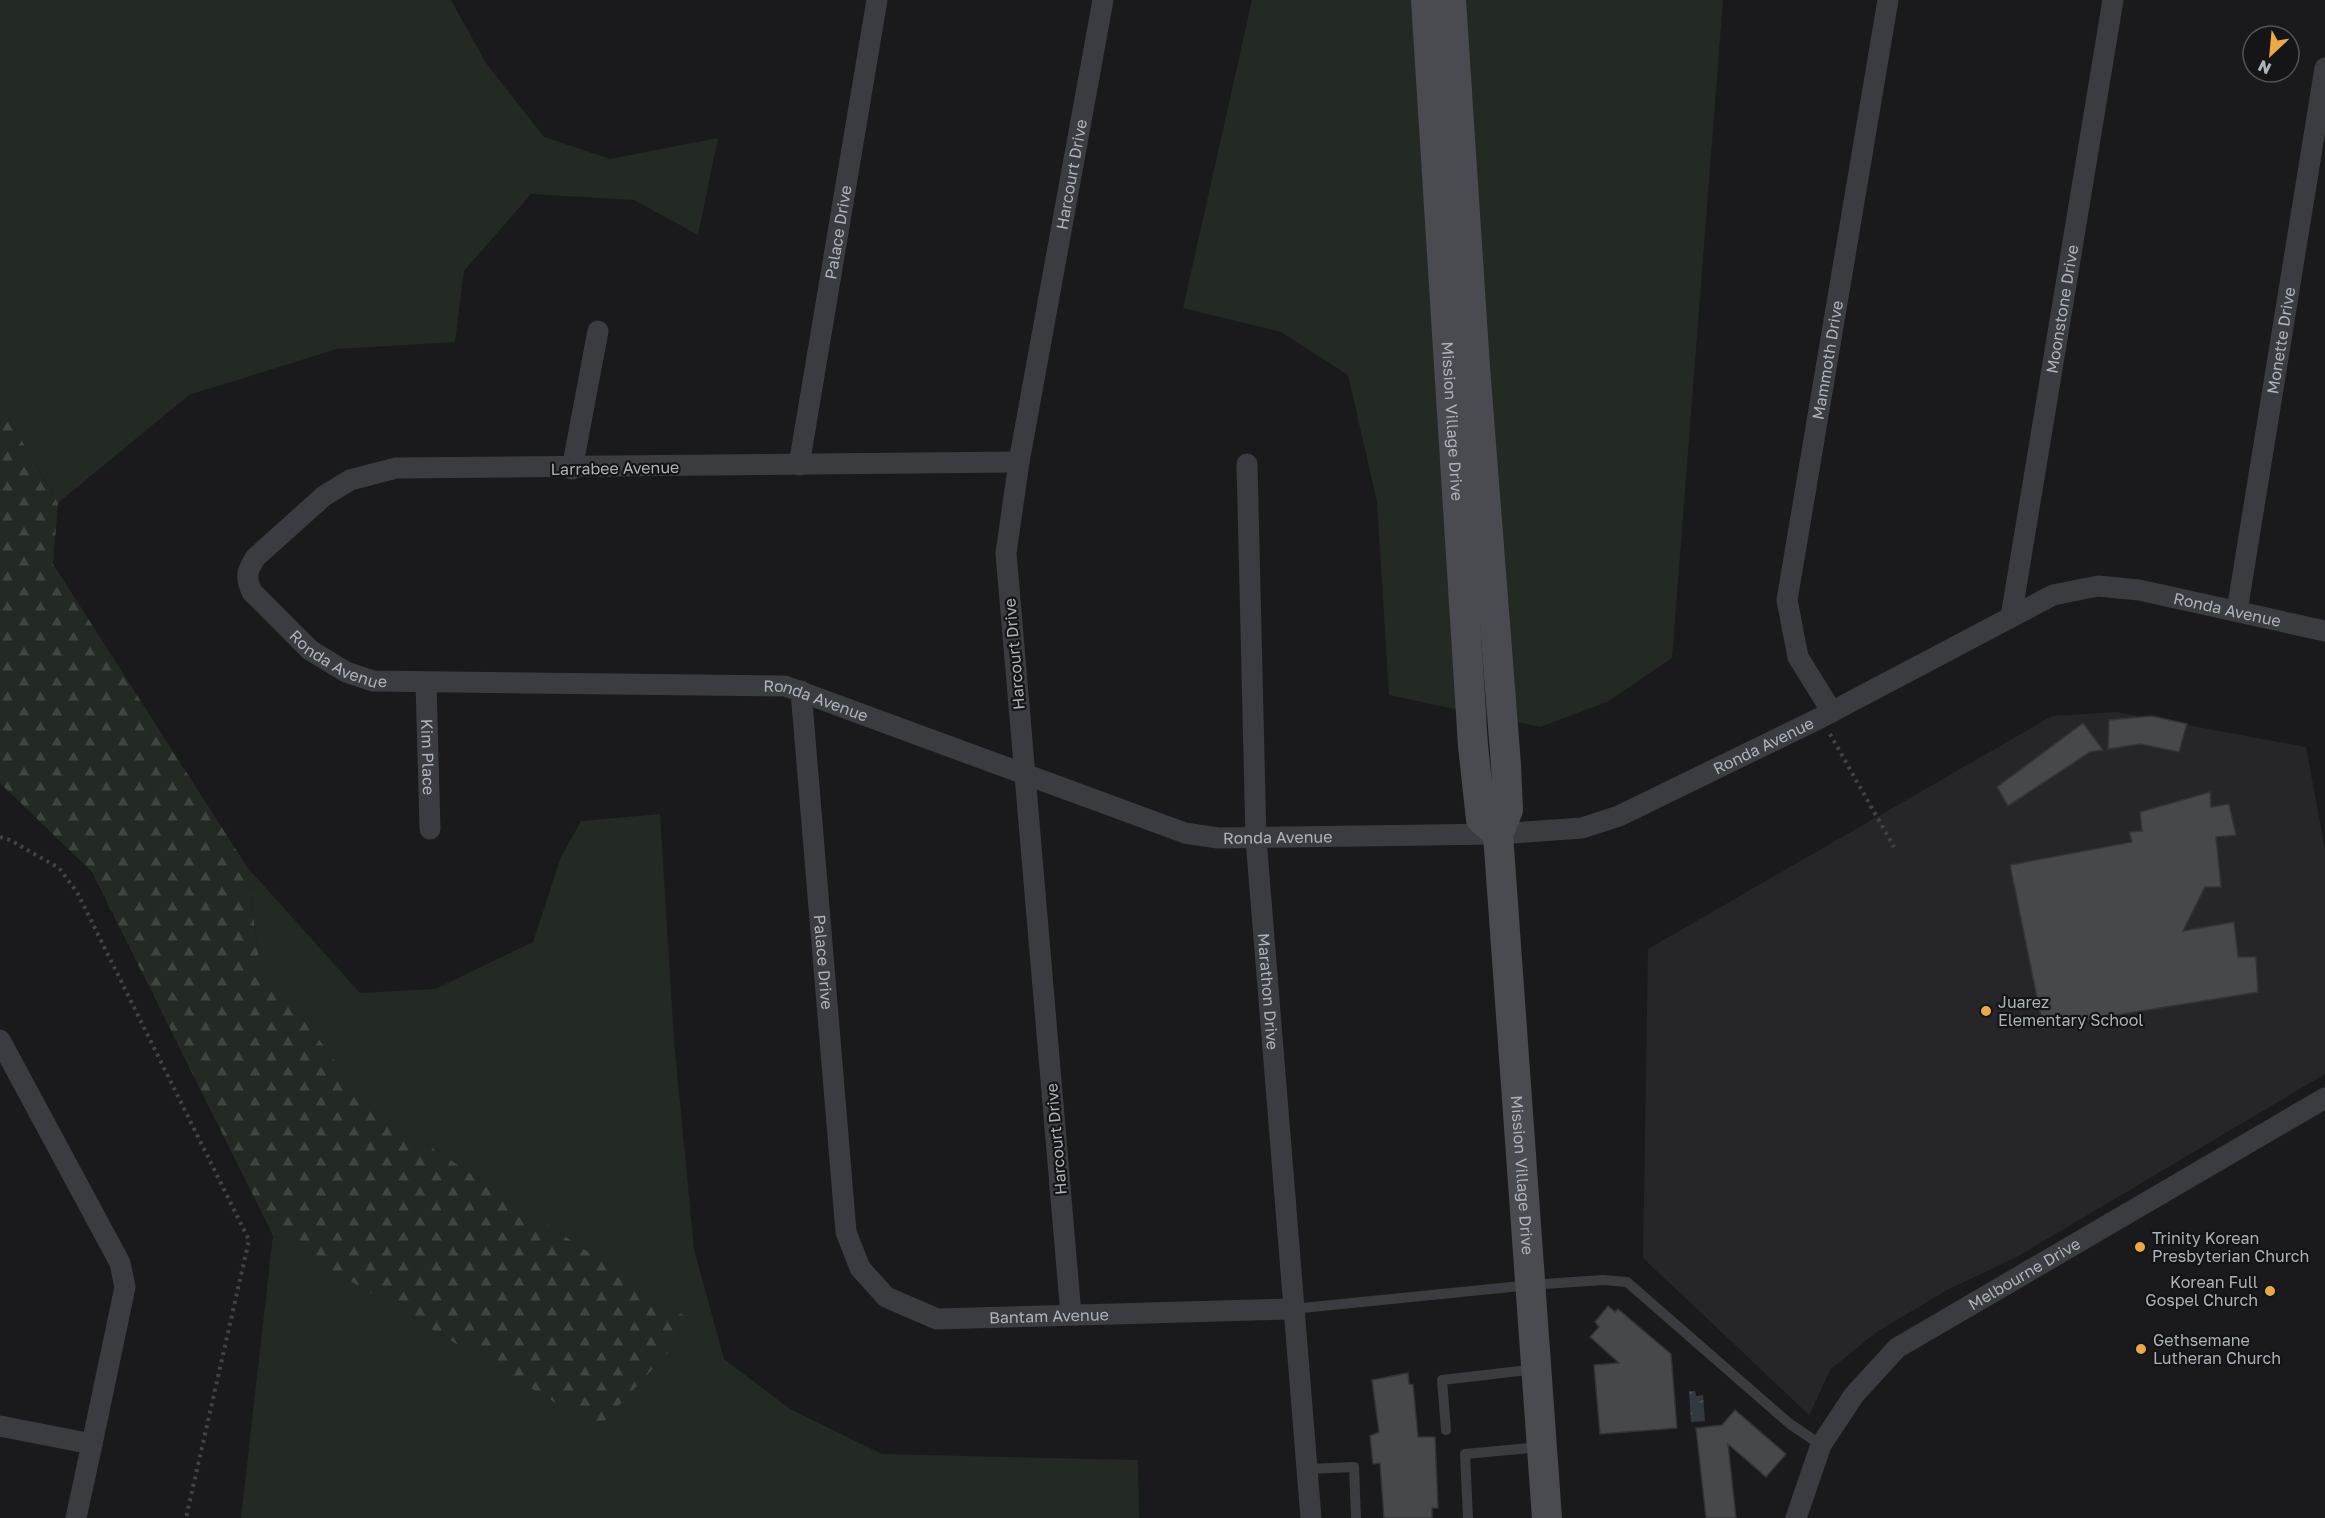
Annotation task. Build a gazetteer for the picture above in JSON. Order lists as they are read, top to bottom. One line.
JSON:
{"streets":{"main road":["Mission Village Drive"],"street":["Harcourt Drive","Palace Drive","Moonstone Drive","Monette Drive","Mammoth Drive","Larrabee Avenue","Ronda Avenue","Kim Place","Marathon Drive","Melbourne Drive","Bantam Avenue"]},"crossings":[["Harcourt Drive","Larrabee Avenue"],["Harcourt Drive","Ronda Avenue"],["Harcourt Drive","Bantam Avenue"],["Palace Drive","Larrabee Avenue"],["Palace Drive","Ronda Avenue"],["Palace Drive","Bantam Avenue"],["Moonstone Drive","Ronda Avenue"],["Monette Drive","Ronda Avenue"],["Mammoth Drive","Ronda Avenue"],["Mission Village Drive","Ronda Avenue"],["Larrabee Avenue","Ronda Avenue"],["Ronda Avenue","Kim Place"],["Ronda Avenue","Marathon Drive"],["Marathon Drive","Bantam Avenue"]],"places":["Juarez Elementary School","Trinity Korean Presbyterian Church","Korean Full Gospel Church","Gethsemane Lutheran Church"],"north":"bottom left"}
